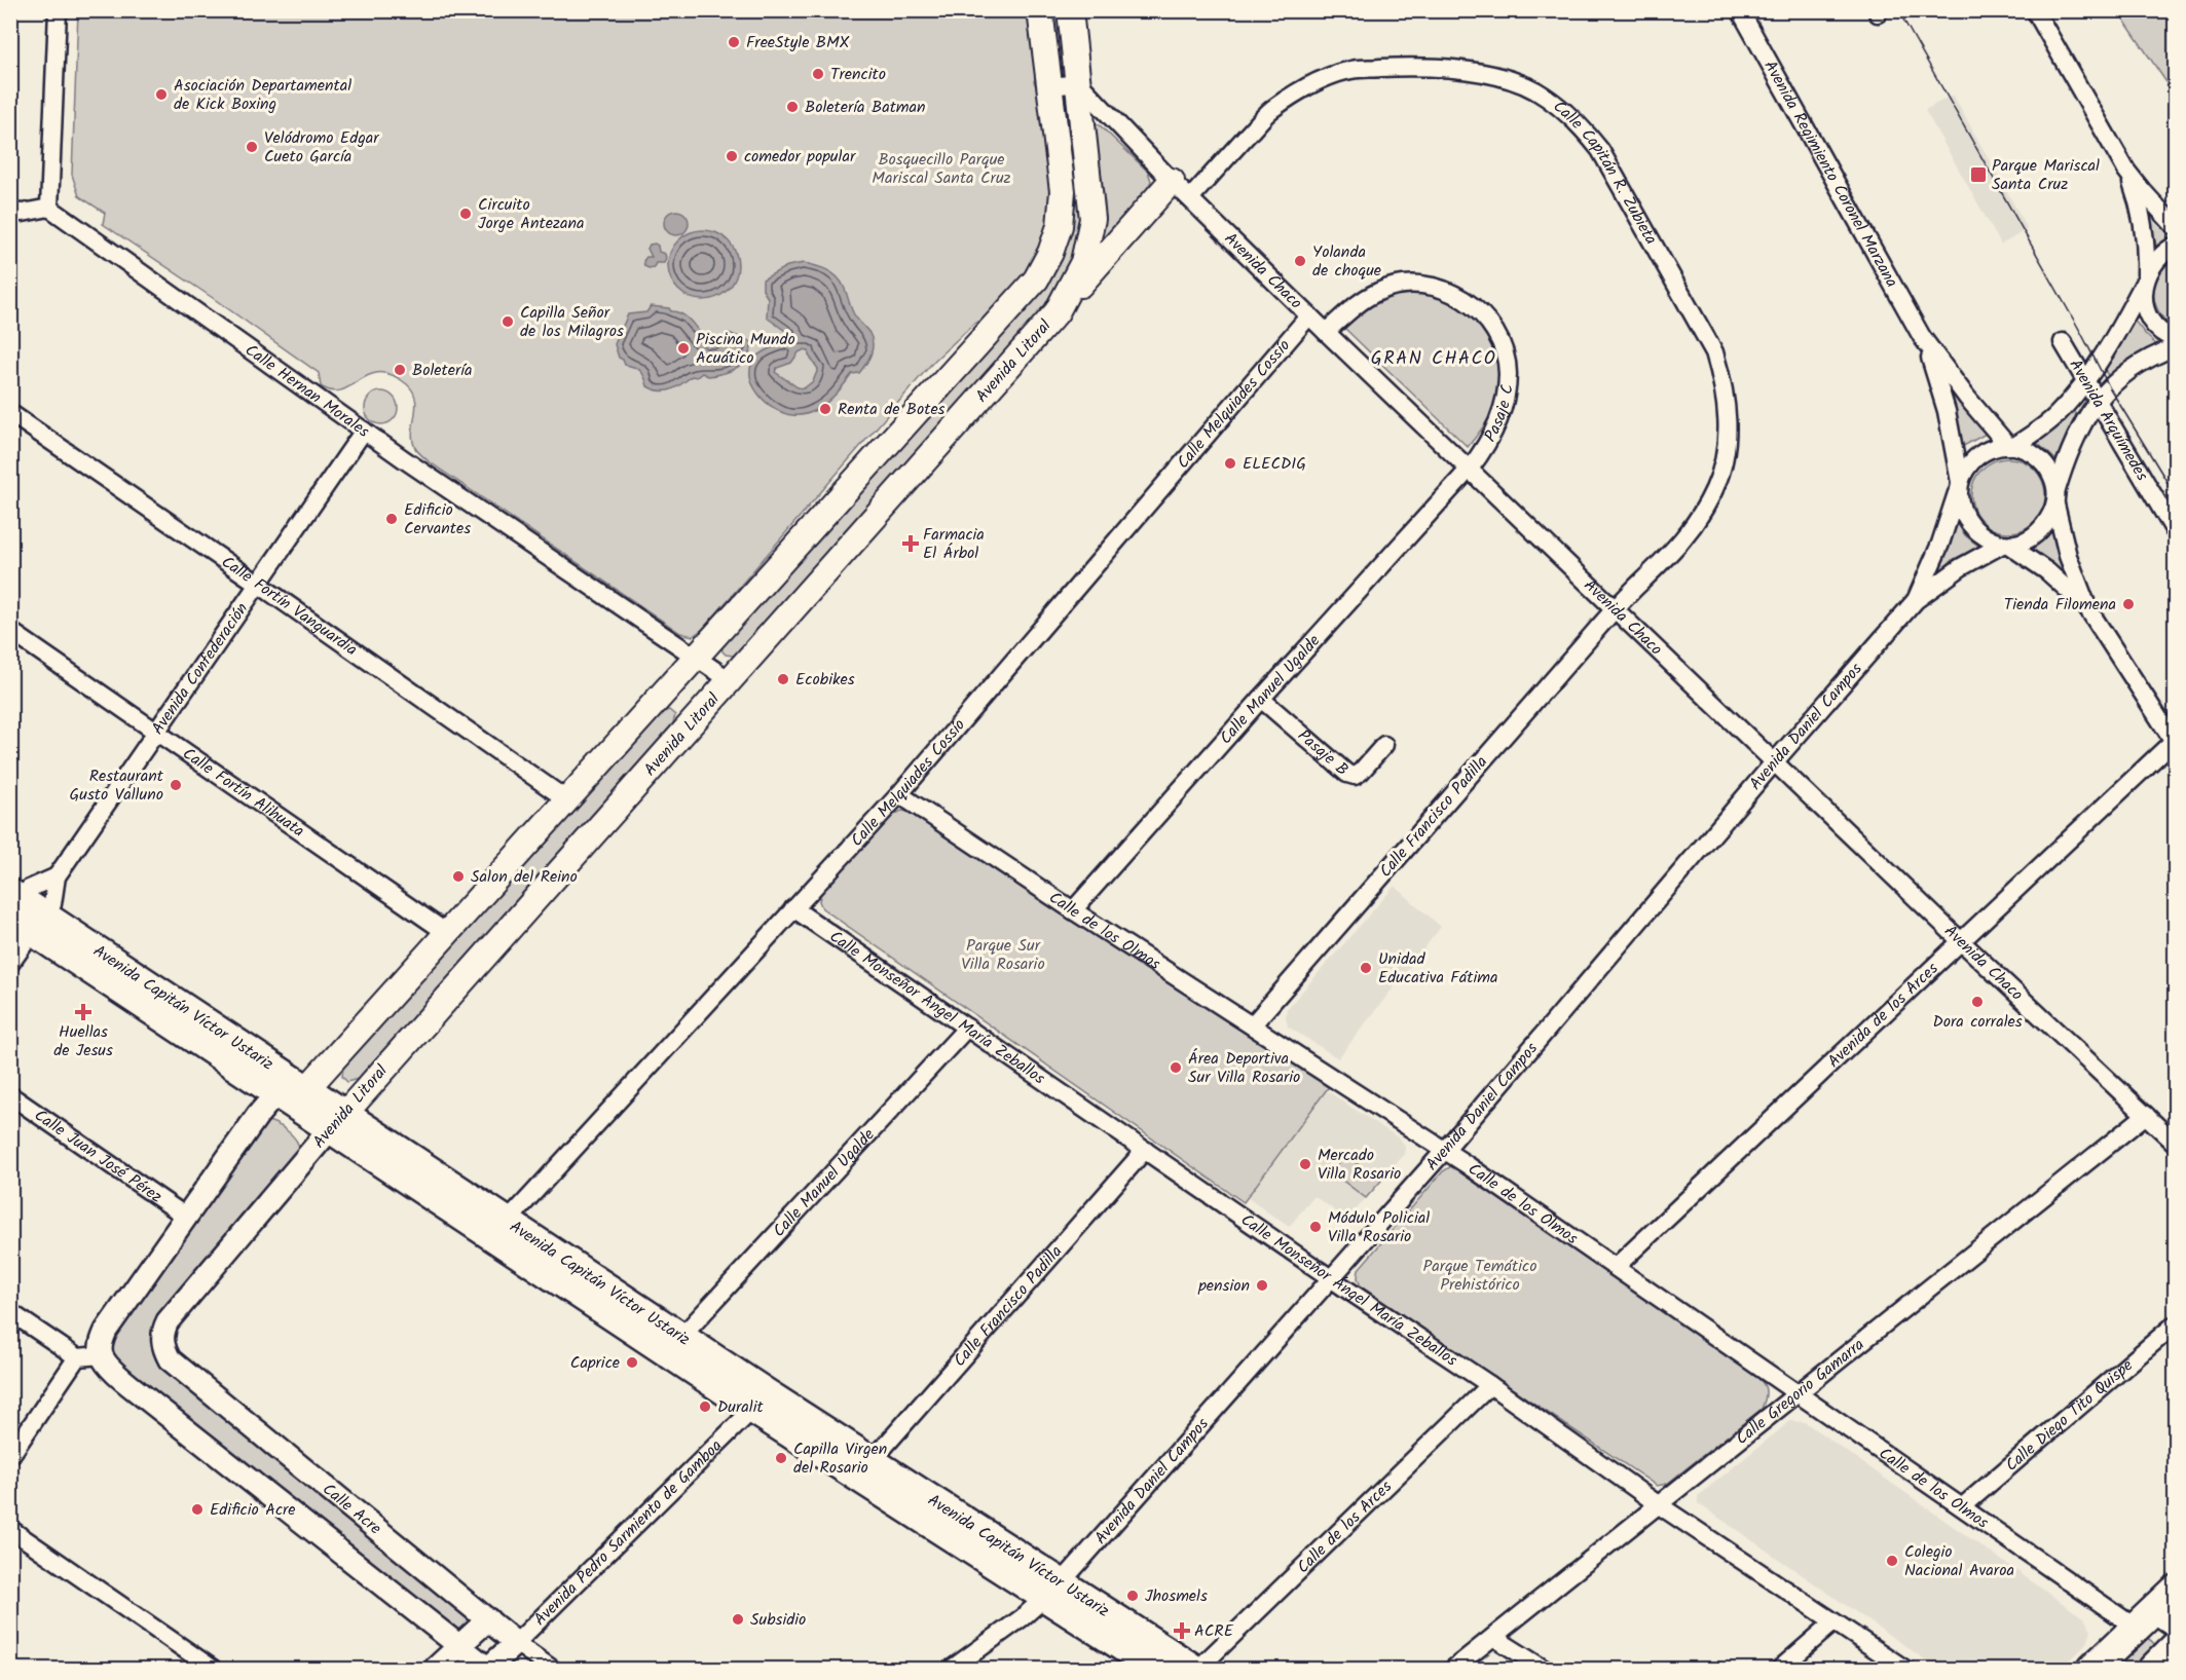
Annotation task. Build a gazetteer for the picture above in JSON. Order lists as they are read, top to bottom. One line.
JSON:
{"streets":{"main road":["Avenida Litoral","Avenida Capitán Víctor Ustariz"],"street":["Avenida Regimiento Coronel Marzana","Calle Capitán R. Zubieta","Avenida Chaco","Calle Hernan Morales","Calle Melquiades Cossío","Pasaje C","Avenida Arquímedes","Calle Fortín Vanguardia","Avenida Confederación","Calle Manuel Ugalde","Avenida Daniel Campos","Pasaje B","Calle Fortín Alihuata","Calle Francisco Padilla","Calle de los Olmos","Calle Monseñor Ángel María Zeballos","Avenida de los Arces","Calle Juan José Pérez","Calle Gregorio Gamarra","Calle Diego Tito Quispe","Calle Acre","Calle de los Arces","Avenida Pedro Sarmiento de Gamboa"]},"crossings":[["Avenida Regimiento Coronel Marzana","Avenida Daniel Campos"],["Calle Capitán R. Zubieta","Avenida Chaco"],["Calle Capitán R. Zubieta","Calle Francisco Padilla"],["Avenida Chaco","Avenida Litoral"],["Avenida Chaco","Calle Melquiades Cossío"],["Avenida Chaco","Pasaje C"],["Avenida Chaco","Calle Manuel Ugalde"],["Avenida Chaco","Avenida Daniel Campos"],["Avenida Chaco","Calle Francisco Padilla"],["Avenida Chaco","Avenida de los Arces"],["Avenida Chaco","Calle Gregorio Gamarra"],["Avenida Litoral","Calle Hernan Morales"],["Avenida Litoral","Avenida Capitán Víctor Ustariz"],["Avenida Litoral","Calle Acre"],["Calle Hernan Morales","Avenida Confederación"],["Calle Melquiades Cossío","Calle de los Olmos"],["Calle Melquiades Cossío","Calle Monseñor Ángel María Zeballos"],["Calle Melquiades Cossío","Avenida Capitán Víctor Ustariz"],["Pasaje C","Calle Manuel Ugalde"],["Calle Fortín Vanguardia","Avenida Confederación"],["Avenida Confederación","Calle Fortín Alihuata"],["Avenida Confederación","Avenida Capitán Víctor Ustariz"],["Calle Manuel Ugalde","Pasaje B"],["Calle Manuel Ugalde","Calle de los Olmos"],["Calle Manuel Ugalde","Calle Monseñor Ángel María Zeballos"],["Calle Manuel Ugalde","Avenida Capitán Víctor Ustariz"],["Avenida Daniel Campos","Calle de los Olmos"],["Avenida Daniel Campos","Calle Monseñor Ángel María Zeballos"],["Avenida Daniel Campos","Avenida Capitán Víctor Ustariz"],["Calle Francisco Padilla","Calle de los Olmos"],["Calle Francisco Padilla","Calle Monseñor Ángel María Zeballos"],["Calle Francisco Padilla","Avenida Capitán Víctor Ustariz"],["Calle de los Olmos","Avenida de los Arces"],["Calle de los Olmos","Calle Gregorio Gamarra"],["Calle de los Olmos","Calle Diego Tito Quispe"],["Calle Monseñor Ángel María Zeballos","Calle Gregorio Gamarra"],["Calle Monseñor Ángel María Zeballos","Calle de los Arces"],["Avenida Capitán Víctor Ustariz","Calle de los Arces"],["Avenida Capitán Víctor Ustariz","Avenida Pedro Sarmiento de Gamboa"],["Calle Acre","Avenida Pedro Sarmiento de Gamboa"]],"districts":["GRAN CHACO"],"parks":["Bosquecillo Parque Mariscal Santa Cruz","Parque Sur Villa Rosario","Parque Temático Prehistórico"],"places":{"other":["FreeStyle BMX","Trencito","Asociación Departamental de Kick Boxing","Boletería Batman","Velódromo Edgar Cueto García","comedor popular","Circuito Jorge Antezana","Yolanda de choque","Capilla Señor de los Milagros","Piscina Mundo Acuático","Boletería","Renta de Botes","ELECDIG","Edificio Cervantes","Tienda Filomena","Ecobikes","Restaurant Gusto Valluno","Salon del Reino","Unidad Educativa Fátima","Dora corrales","Área Deportiva Sur Villa Rosario","Mercado Villa Rosario","Módulo Policial Villa Rosario","pension","Caprice","Duralit","Capilla Virgen del Rosario","Edificio Acre","Colegio Nacional Avaroa","Jhosmels","Subsidio"],"transit":["Parque Mariscal Santa Cruz"],"health":["Farmacia El Árbol","Huellas de Jesus","ACRE"]}}
